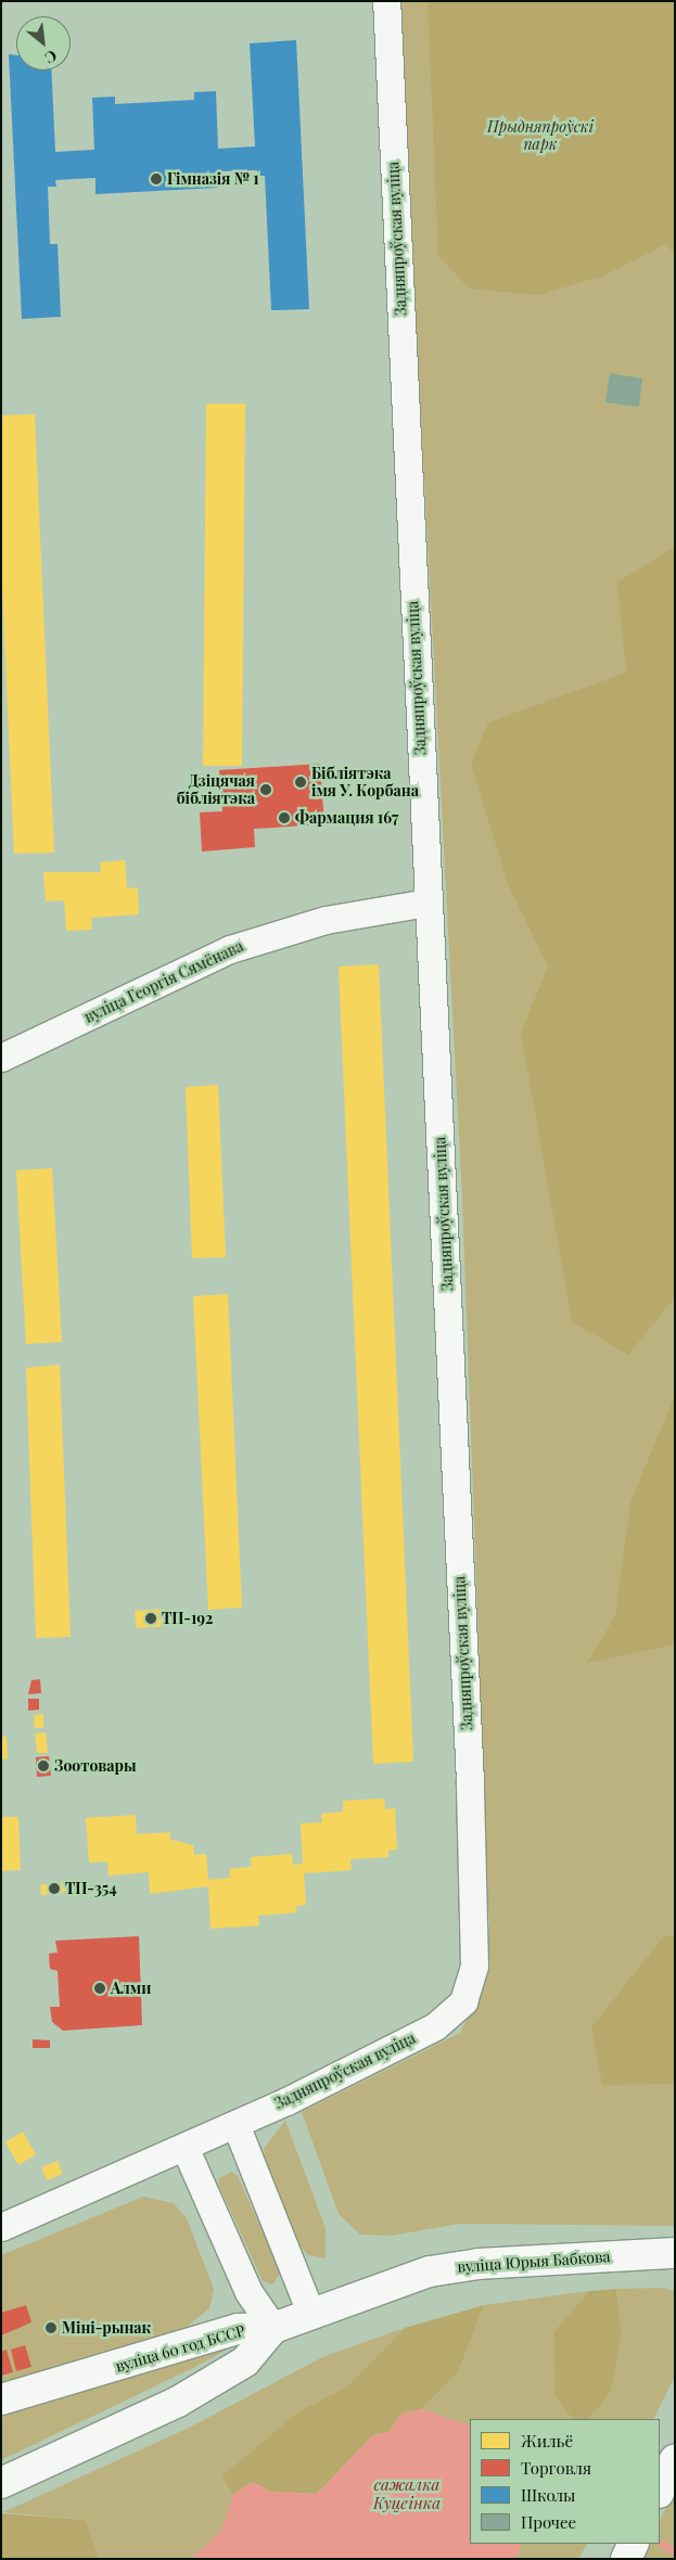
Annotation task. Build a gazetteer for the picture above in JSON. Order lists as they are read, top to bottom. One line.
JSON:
{"streets":{"main road":["вуліца Юрыя Бабкова","вуліца 60 год БССР"],"street":["Задняпроўская вуліца","вуліца Георгія Сямёнава"]},"crossings":[["Задняпроўская вуліца","вуліца Георгія Сямёнава"],["вуліца Юрыя Бабкова","вуліца 60 год БССР"]],"water":["сажалка Куцеінка"],"parks":["Прыдняпроўскі парк"],"places":["Гімназія № 1","Бібліятэка імя У. Корбана","Дзіцячая бібліятэка","Фармация 167","ТП-192","Зоотовары","ТП-354","Алми","Міні-рынак"],"legend":["Жильё","Торговля","Школы","Прочее"],"north":"bottom right"}
